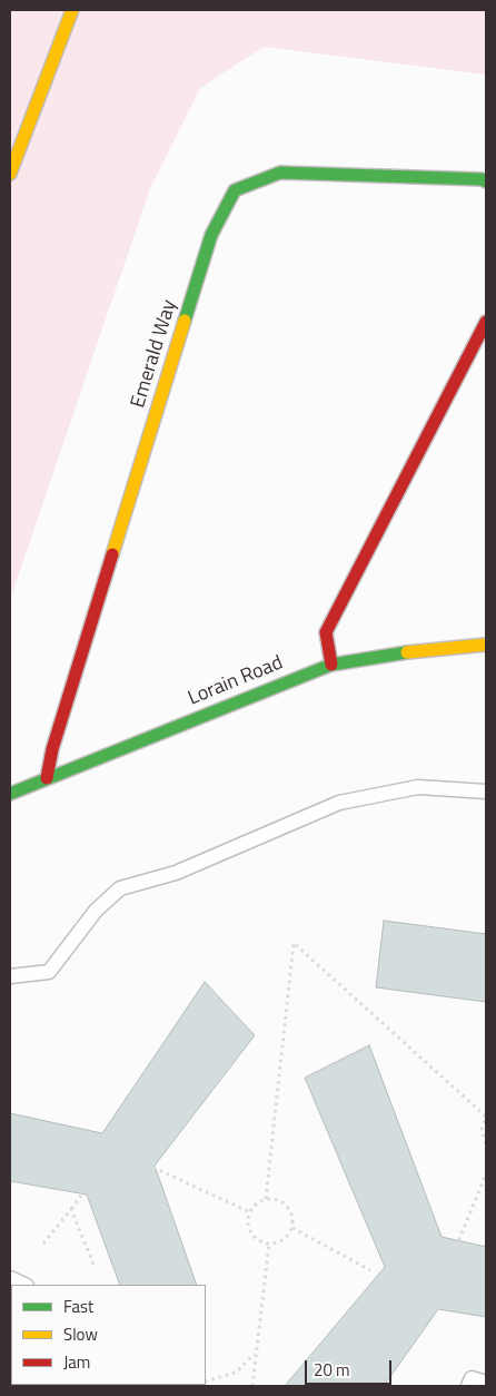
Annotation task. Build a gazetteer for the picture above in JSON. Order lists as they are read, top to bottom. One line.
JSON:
{"streets":{"street":["Emerald Way","Lorain Road"]},"crossings":[["Emerald Way","Lorain Road"]],"legend":["Fast","Slow","Jam"],"scale_bar":"20 m"}
